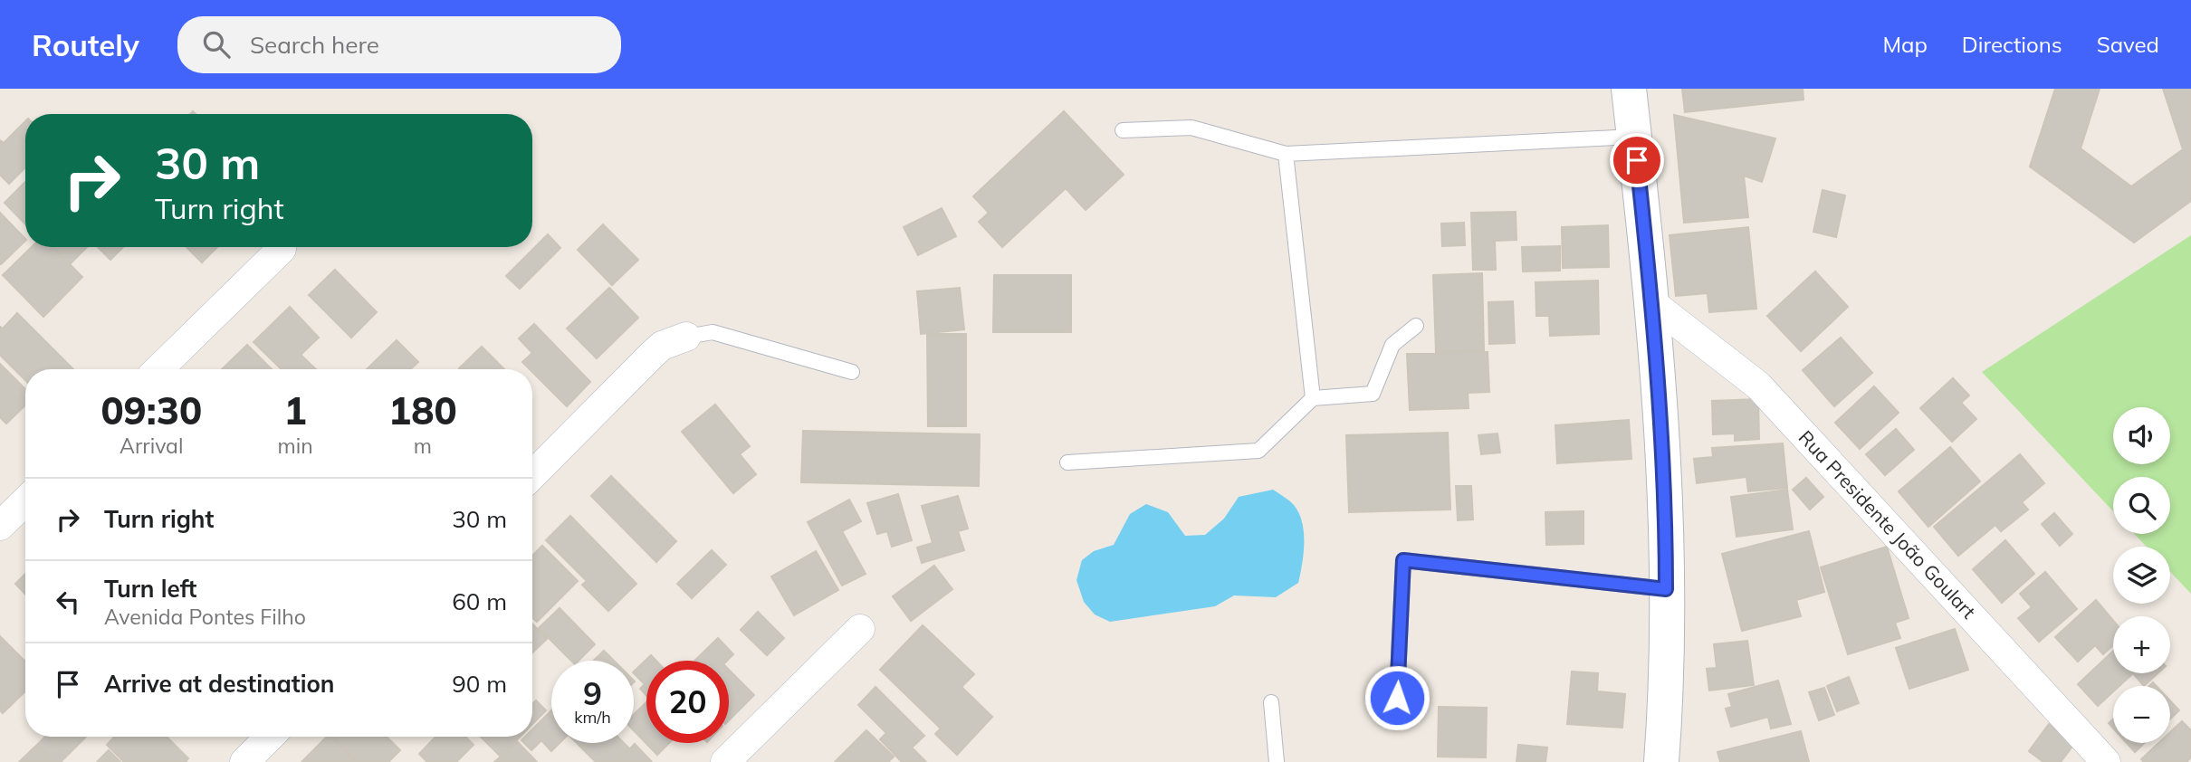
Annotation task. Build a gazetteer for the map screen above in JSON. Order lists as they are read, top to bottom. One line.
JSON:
{"streets":{"street":["Rua Presidente João Goulart"]},"page":{"header":"Routely","search":"Search here","nav":["Map","Directions","Saved"],"turn":["30 m","Turn right"],"eta":["09:30","Arrival","1","min","180","m"],"map_buttons":["+","−"],"list":[{"name":"Turn right","value":"30 m"},{"name":"Turn left","note":"Avenida Pontes Filho","value":"60 m"},{"name":"Arrive at destination","value":"90 m"}],"speed":"9 km/h","limit":"20"}}
